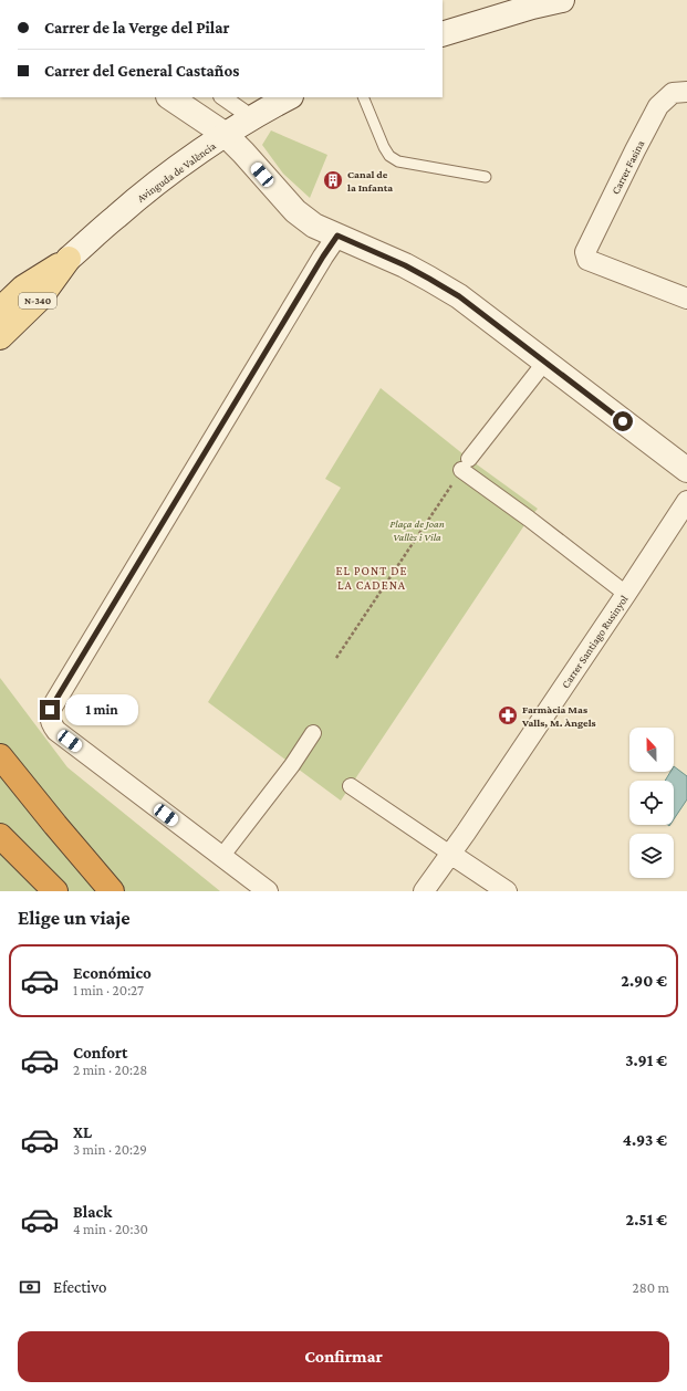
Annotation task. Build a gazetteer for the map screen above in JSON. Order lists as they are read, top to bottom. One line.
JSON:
{"streets":{"main road":["Avinguda de València","N-340"],"street":["Carrer Fasina","Carrer Santiago Rusinyol"]},"districts":["EL PONT DE LA CADENA"],"parks":["Plaça de Joan Vallès i Vila"],"places":{"building":["Canal de la Infanta"],"pharmacy":["Farmàcia Mas Valls, M. Àngels"]},"north":"top","page":{"banner":["Carrer de la Verge del Pilar","Carrer del General Castaños"],"bubble":"1 min","heading":"Elige un viaje","list":[{"name":"Económico","note":"1 min · 20:27","value":"2.90 €"},{"name":"Confort","note":"2 min · 20:28","value":"3.91 €"},{"name":"XL","note":"3 min · 20:29","value":"4.93 €"},{"name":"Black","note":"4 min · 20:30","value":"2.51 €"}],"pay":["Efectivo","280 m"],"buttons":"Confirmar"}}
